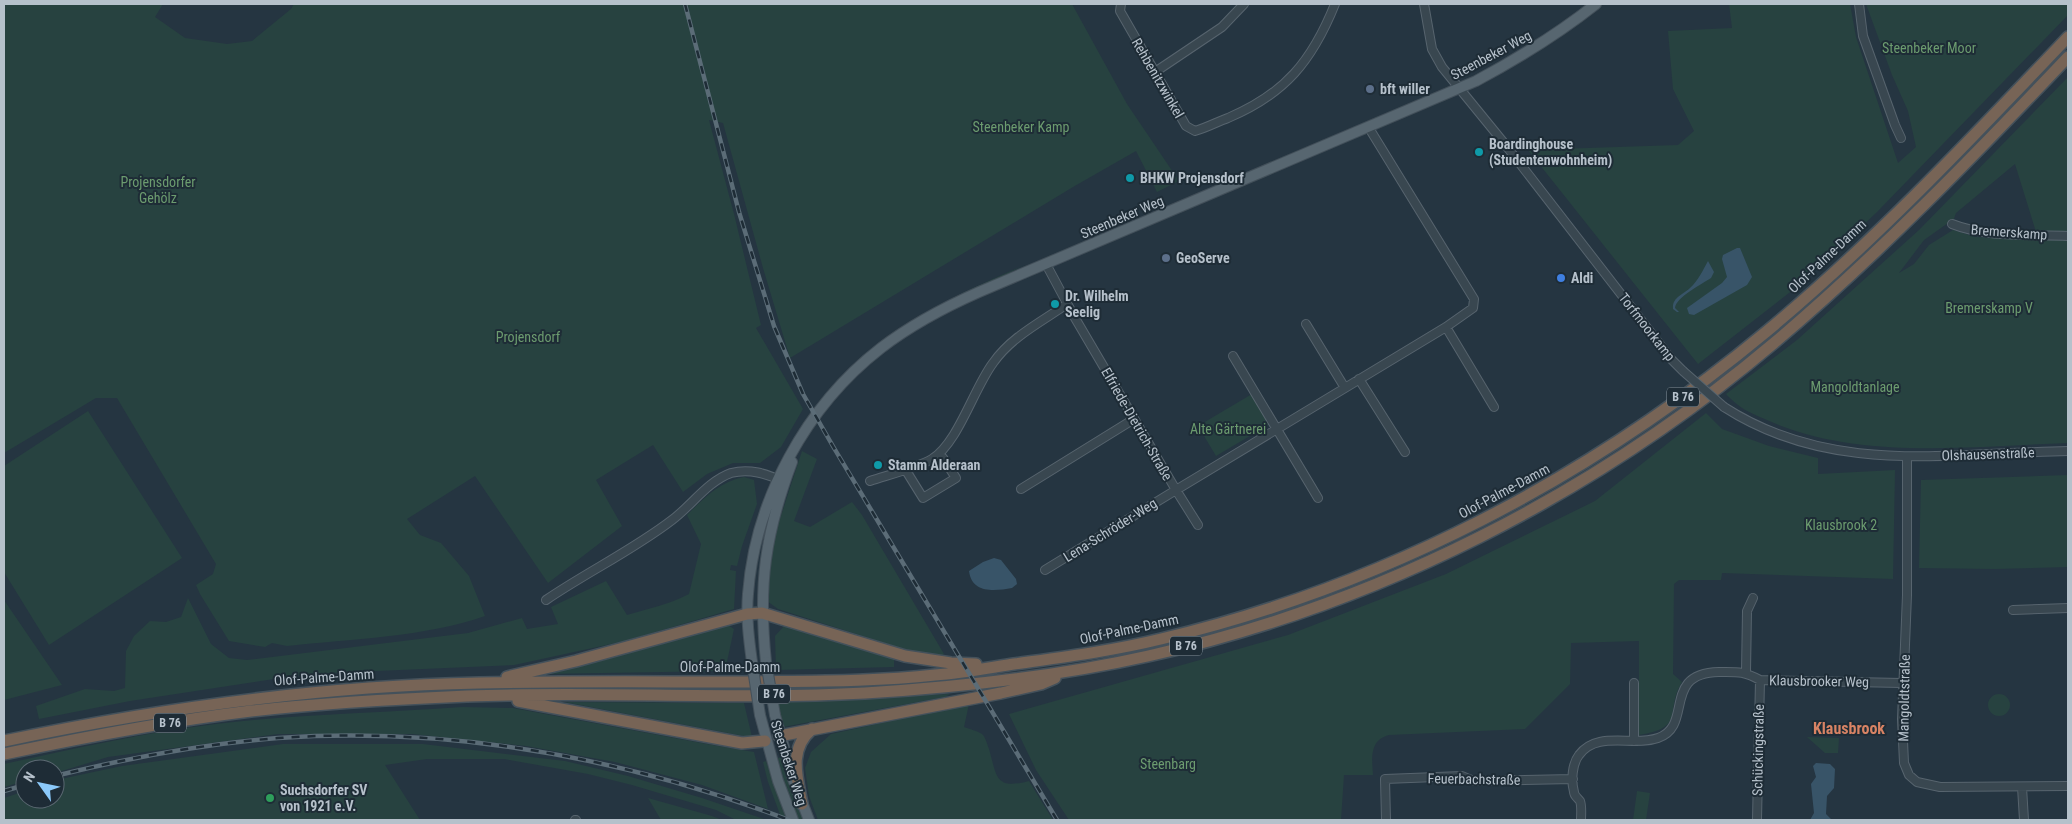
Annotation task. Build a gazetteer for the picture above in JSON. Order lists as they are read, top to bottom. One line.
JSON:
{"streets":{"highway":["Olof-Palme-Damm","B 76"],"main road":["Steenbeker Weg"],"street":["Rehbenitzwinkel","Bremerskamp","Torfmoorkamp","Elfriede-Dietrich-Straße","Olshausenstraße","Lena-Schröder-Weg","Klausbrooker Weg","Mangoldtstraße","Schückingstraße","Feuerbachstraße"]},"crossings":[["Steenbeker Weg","Torfmoorkamp"],["Steenbeker Weg","Elfriede-Dietrich-Straße"],["Torfmoorkamp","Olshausenstraße"],["Torfmoorkamp","Mangoldtstraße"],["Elfriede-Dietrich-Straße","Lena-Schröder-Weg"],["Olshausenstraße","Mangoldtstraße"],["Klausbrooker Weg","Mangoldtstraße"],["Klausbrooker Weg","Schückingstraße"],["Klausbrooker Weg","Feuerbachstraße"]],"districts":["Klausbrook"],"parks":["Steenbeker Moor","Steenbeker Kamp","Projensdorfer Gehölz","Bremerskamp V","Projensdorf","Mangoldtanlage","Alte Gärtnerei","Klausbrook 2","Steenbarg"],"places":["bft willer","Boardinghouse (Studentenwohnheim)","BHKW Projensdorf","GeoServe","Aldi","Dr. Wilhelm Seelig","Stamm Alderaan","Suchsdorfer SV von 1921 e.V."],"north":"top left"}
